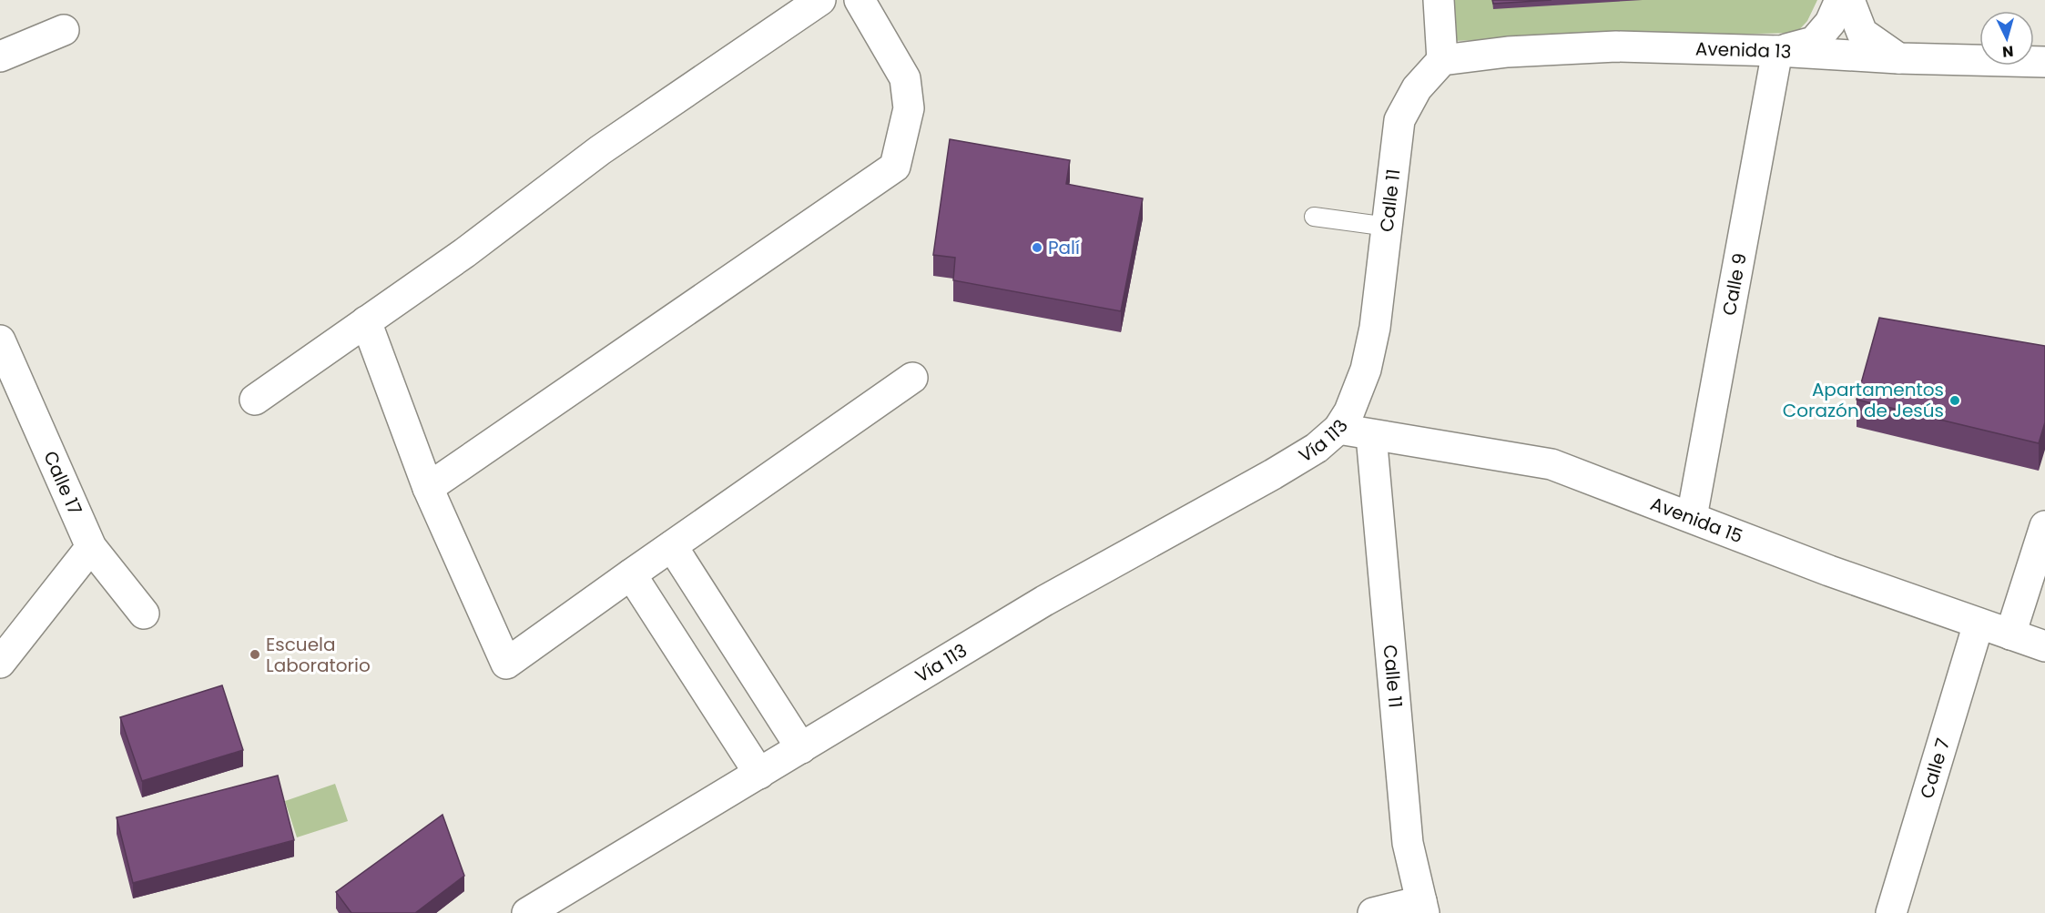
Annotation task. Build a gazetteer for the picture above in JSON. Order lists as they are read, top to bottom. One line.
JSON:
{"streets":{"street":["Avenida 13","Calle 11","Calle 9","Vía 113","Calle 17","Avenida 15","Calle 7"]},"crossings":[["Avenida 13","Calle 11"],["Avenida 13","Calle 9"],["Calle 11","Vía 113"],["Calle 11","Avenida 15"],["Calle 9","Avenida 15"],["Vía 113","Avenida 15"],["Avenida 15","Calle 7"]],"places":["Palí","Apartamentos Corazón de Jesús","Escuela Laboratorio"],"north":"bottom"}
